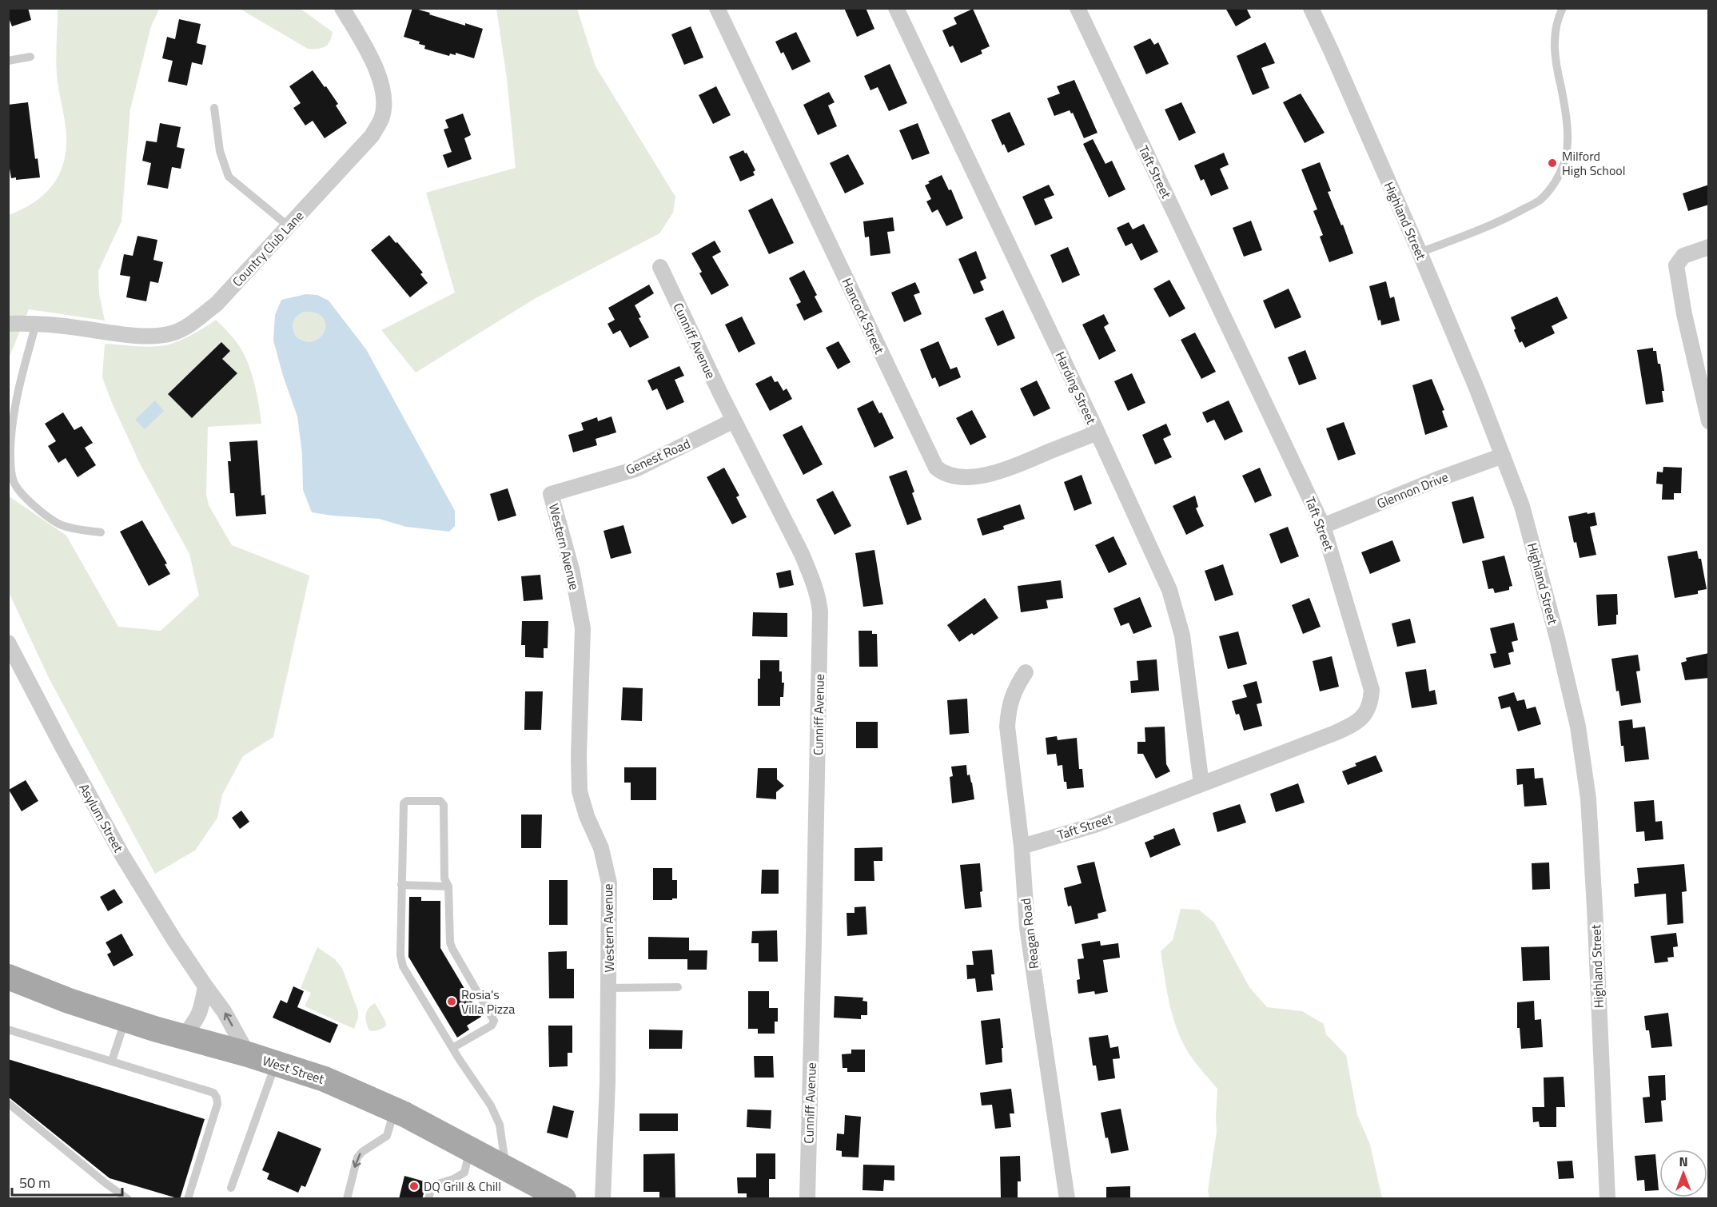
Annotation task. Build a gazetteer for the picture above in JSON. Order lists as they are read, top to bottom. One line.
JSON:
{"streets":{"main road":["West Street"],"street":["Taft Street","Highland Street","Country Club Lane","Hancock Street","Cunniff Avenue","Harding Street","Genest Road","Glennon Drive","Western Avenue","Asylum Street","Reagan Road"]},"crossings":[["Taft Street","Harding Street"],["Taft Street","Glennon Drive"],["Taft Street","Reagan Road"],["Highland Street","Glennon Drive"],["Hancock Street","Harding Street"],["Cunniff Avenue","Genest Road"],["Genest Road","Western Avenue"],["Asylum Street","West Street"]],"places":["Milford High School","Rosia's Villa Pizza","DQ Grill & Chill"],"scale_bar":"50 m","north":"top"}
